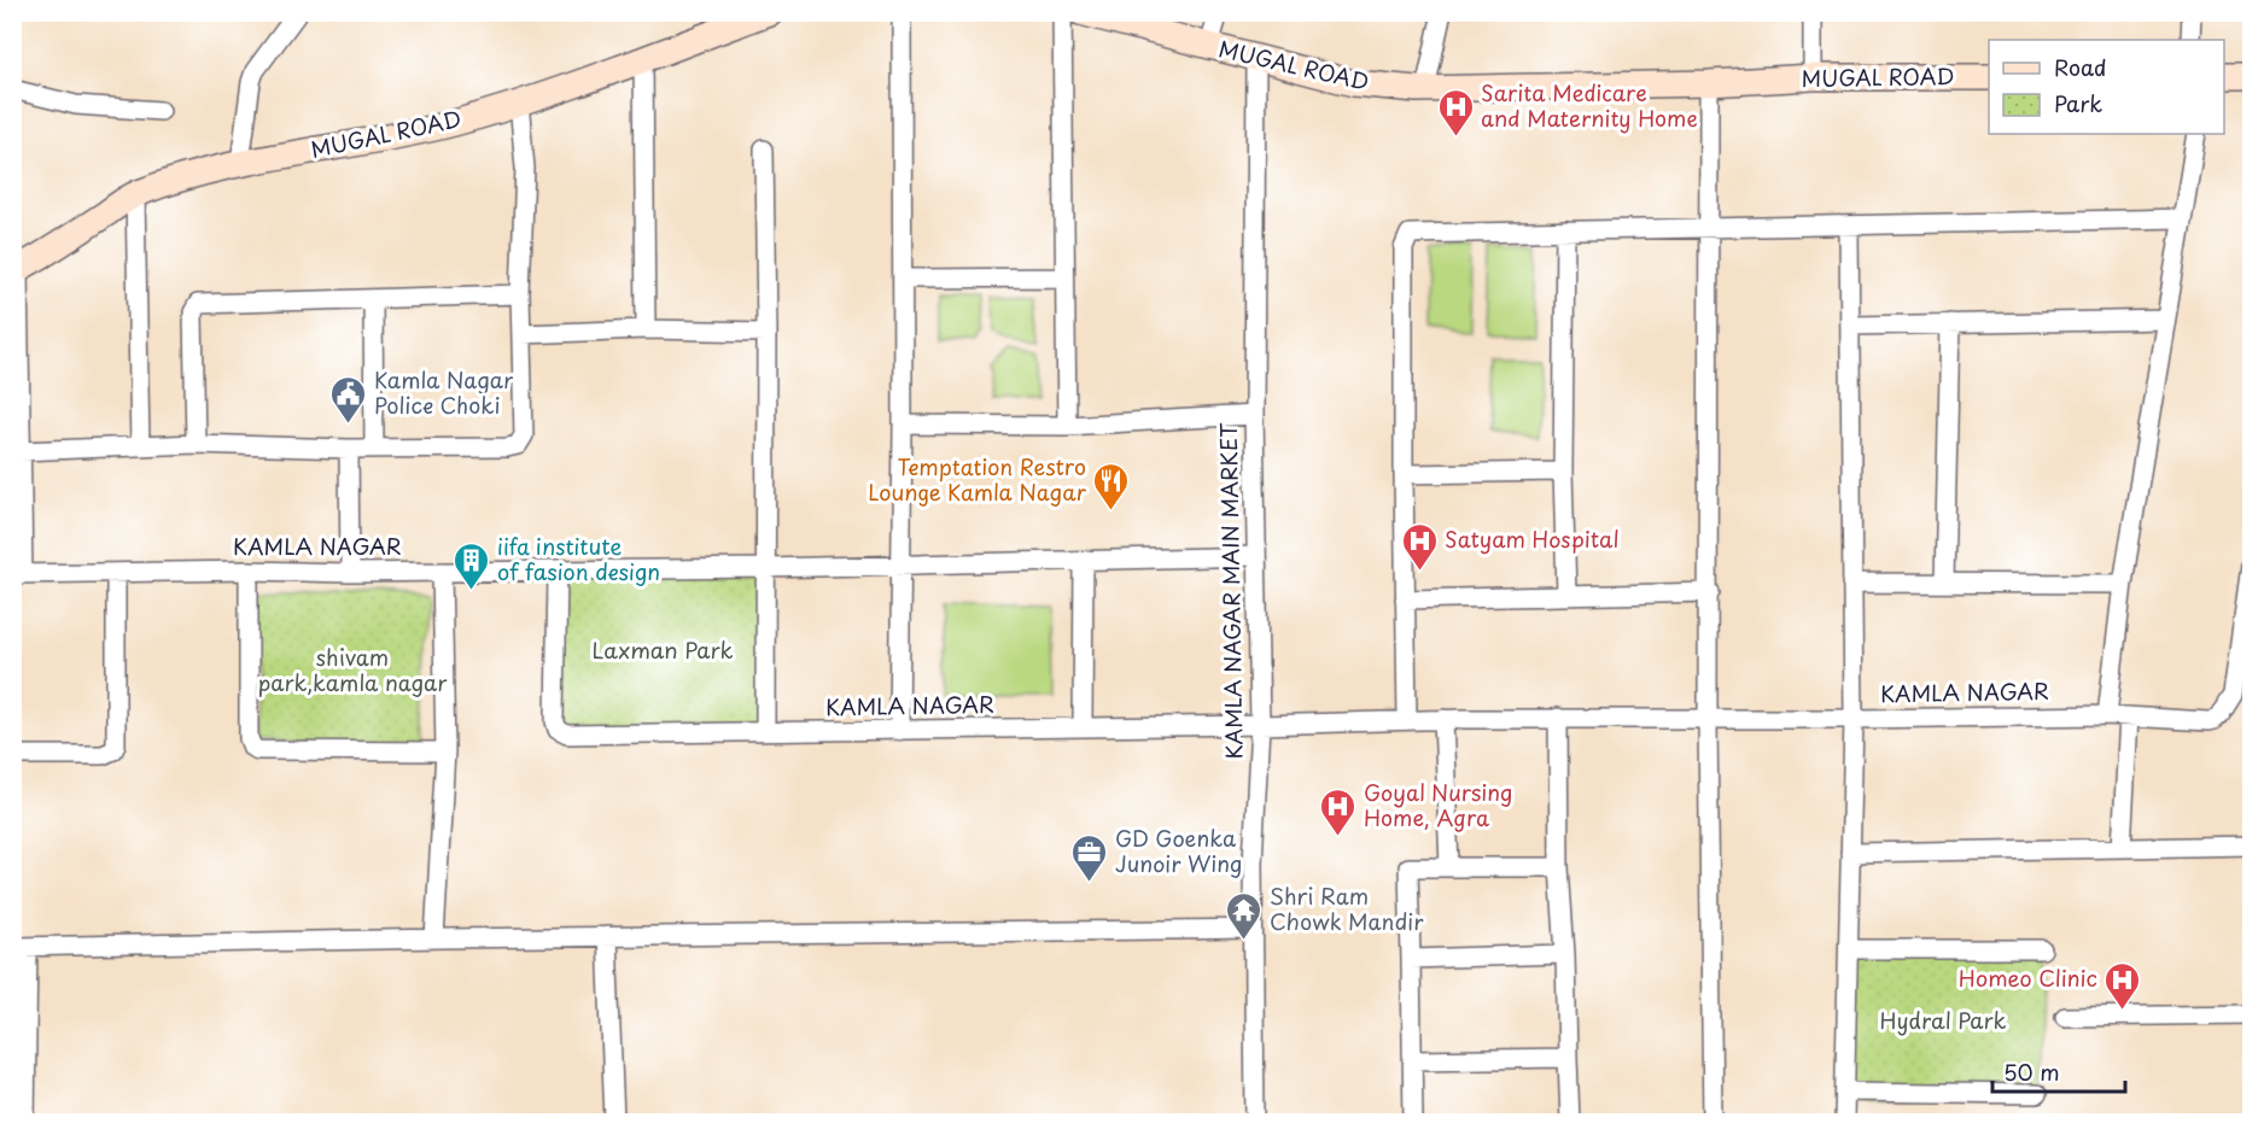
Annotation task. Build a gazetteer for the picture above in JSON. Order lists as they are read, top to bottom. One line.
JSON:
{"streets":{"street":["MUGAL ROAD","KAMLA NAGAR","KAMLA NAGAR MAIN MARKET"]},"crossings":[["MUGAL ROAD","KAMLA NAGAR MAIN MARKET"],["KAMLA NAGAR","KAMLA NAGAR MAIN MARKET"]],"parks":["Laxman Park","shivam park,kamla nagar","Hydral Park"],"places":{"hospital":["Sarita Medicare and Maternity Home","Satyam Hospital","Goyal Nursing Home, Agra","Homeo Clinic"],"public building":["Kamla Nagar Police Choki"],"restaurant":["Temptation Restro Lounge Kamla Nagar"],"building":["iifa institute of fasion design"],"office":["GD Goenka Junoir Wing"],"temple":["Shri Ram Chowk Mandir"]},"legend":["Road","Park"],"scale_bar":"50 m"}
